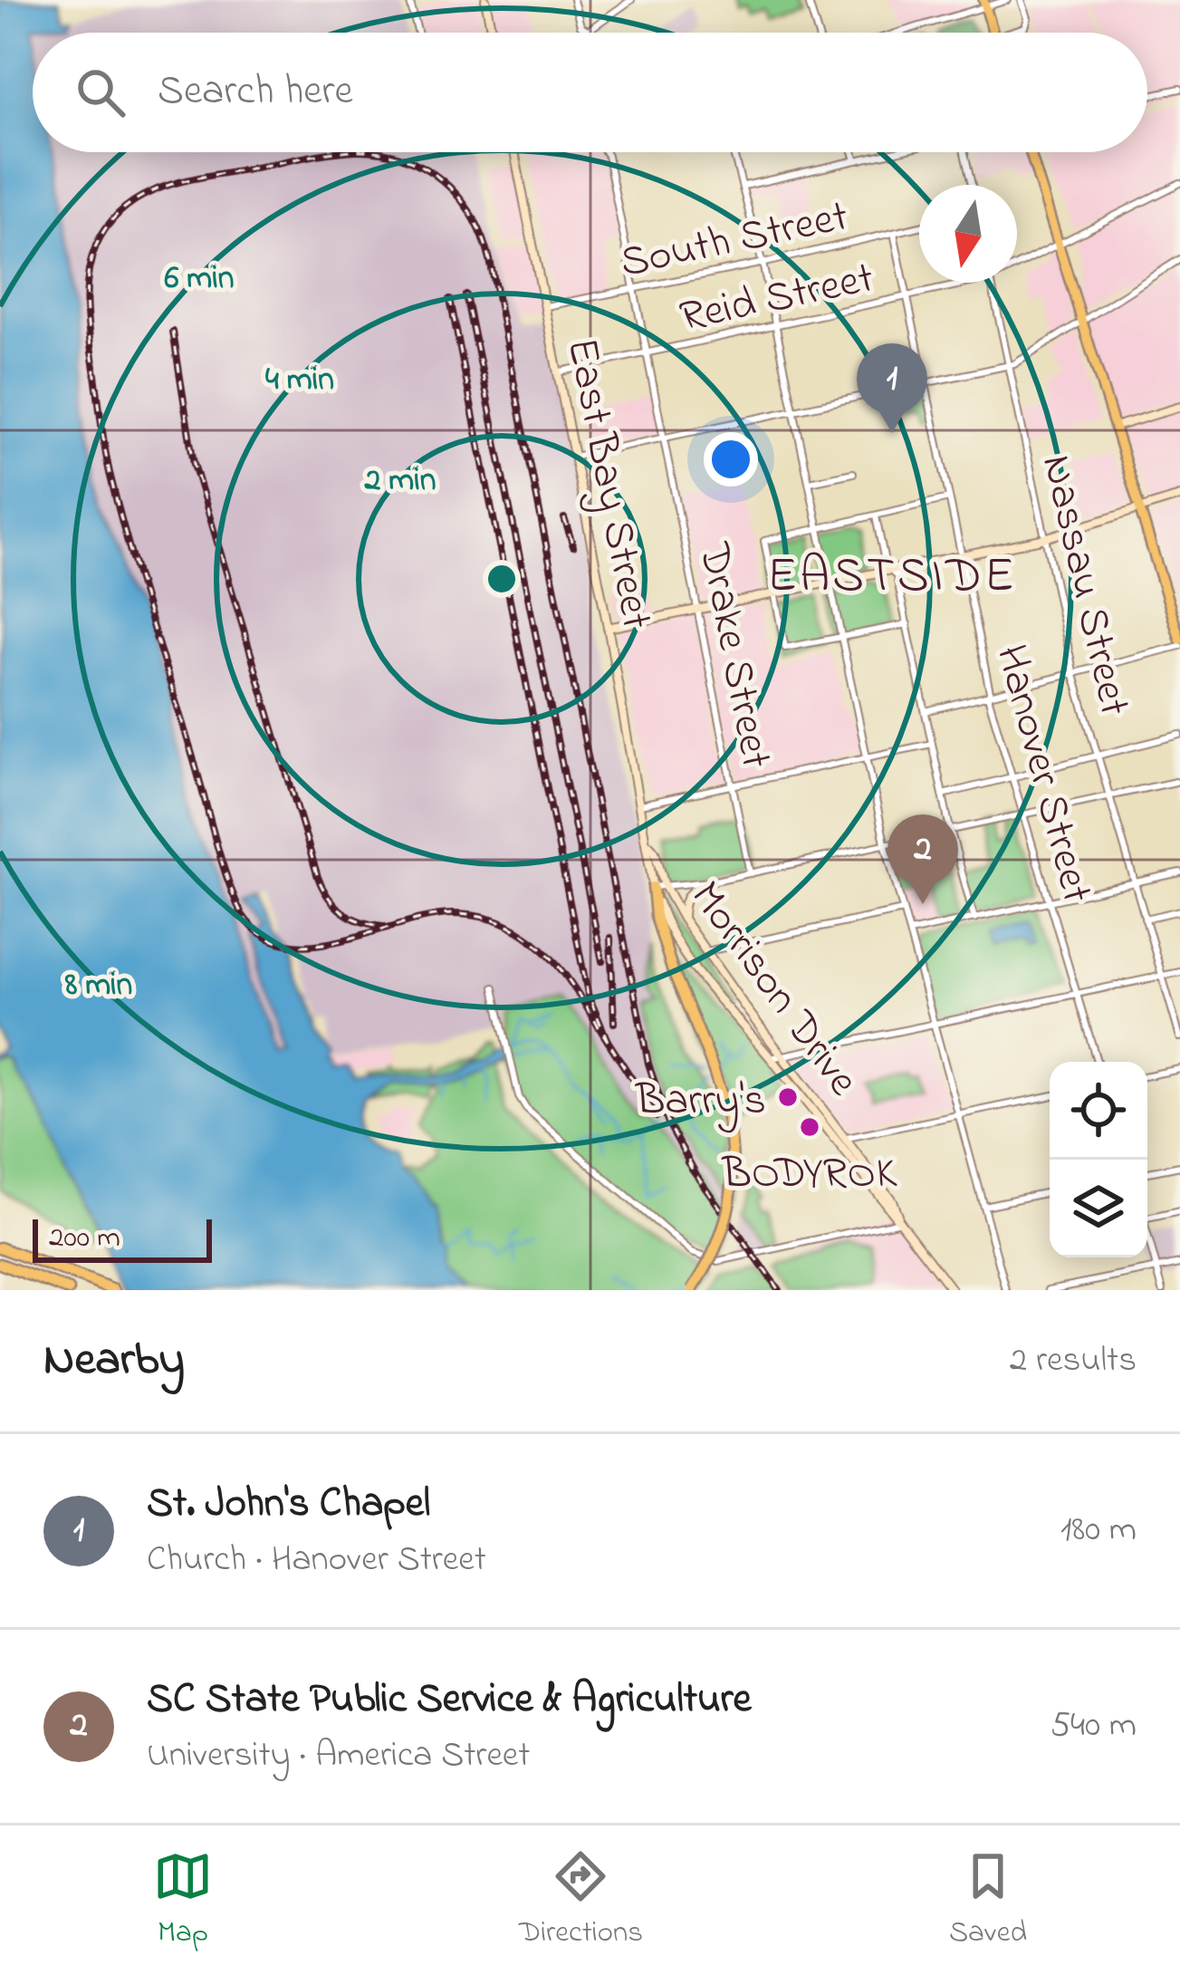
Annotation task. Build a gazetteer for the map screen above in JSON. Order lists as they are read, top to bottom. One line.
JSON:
{"streets":{"main road":["East Bay Street","Morrison Drive"],"street":["South Street","Reid Street","Nassau Street","Drake Street","Hanover Street"]},"crossings":[["South Street","East Bay Street"],["South Street","Drake Street"],["South Street","Hanover Street"],["Reid Street","East Bay Street"],["Reid Street","Drake Street"],["Reid Street","Hanover Street"],["East Bay Street","Morrison Drive"]],"districts":["EASTSIDE"],"places":["Barry's","BODYROK"],"scale_bar":"200 m","north":"bottom","page":{"search":"Search here","pins":["1","2"],"scale":"200 m","heading":["Nearby","2 results"],"list":[{"mark":"1","name":"St. John's Chapel","note":"Church · Hanover Street","value":"180 m"},{"mark":"2","name":"SC State Public Service & Agriculture","note":"University · America Street","value":"540 m"}],"nav":["Map","Directions","Saved"]},"rings":["6 min","4 min","2 min","8 min"]}
